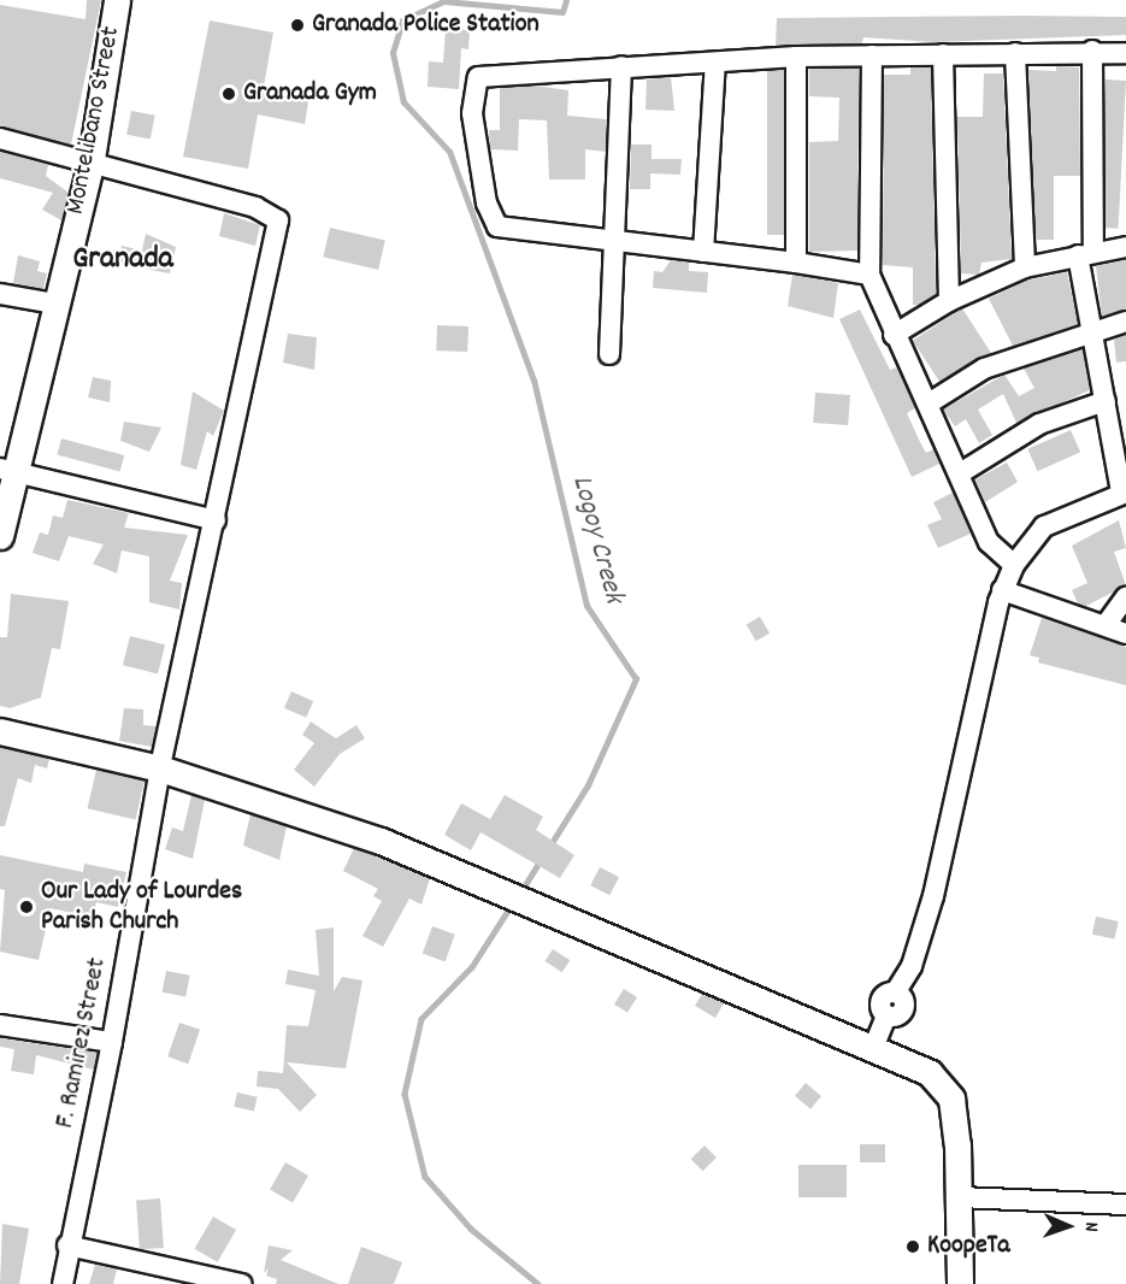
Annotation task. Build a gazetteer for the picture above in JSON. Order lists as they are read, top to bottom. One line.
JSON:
{"streets":{"main road":["Montelibano Street"],"street":["F. Ramirez Street"]},"crossings":[["Montelibano Street","F. Ramirez Street"]],"districts":["Granada"],"water":["Logoy Creek"],"places":["Granada Police Station","Granada Gym","Our Lady of Lourdes Parish Church","KoopeTa"],"north":"right"}
